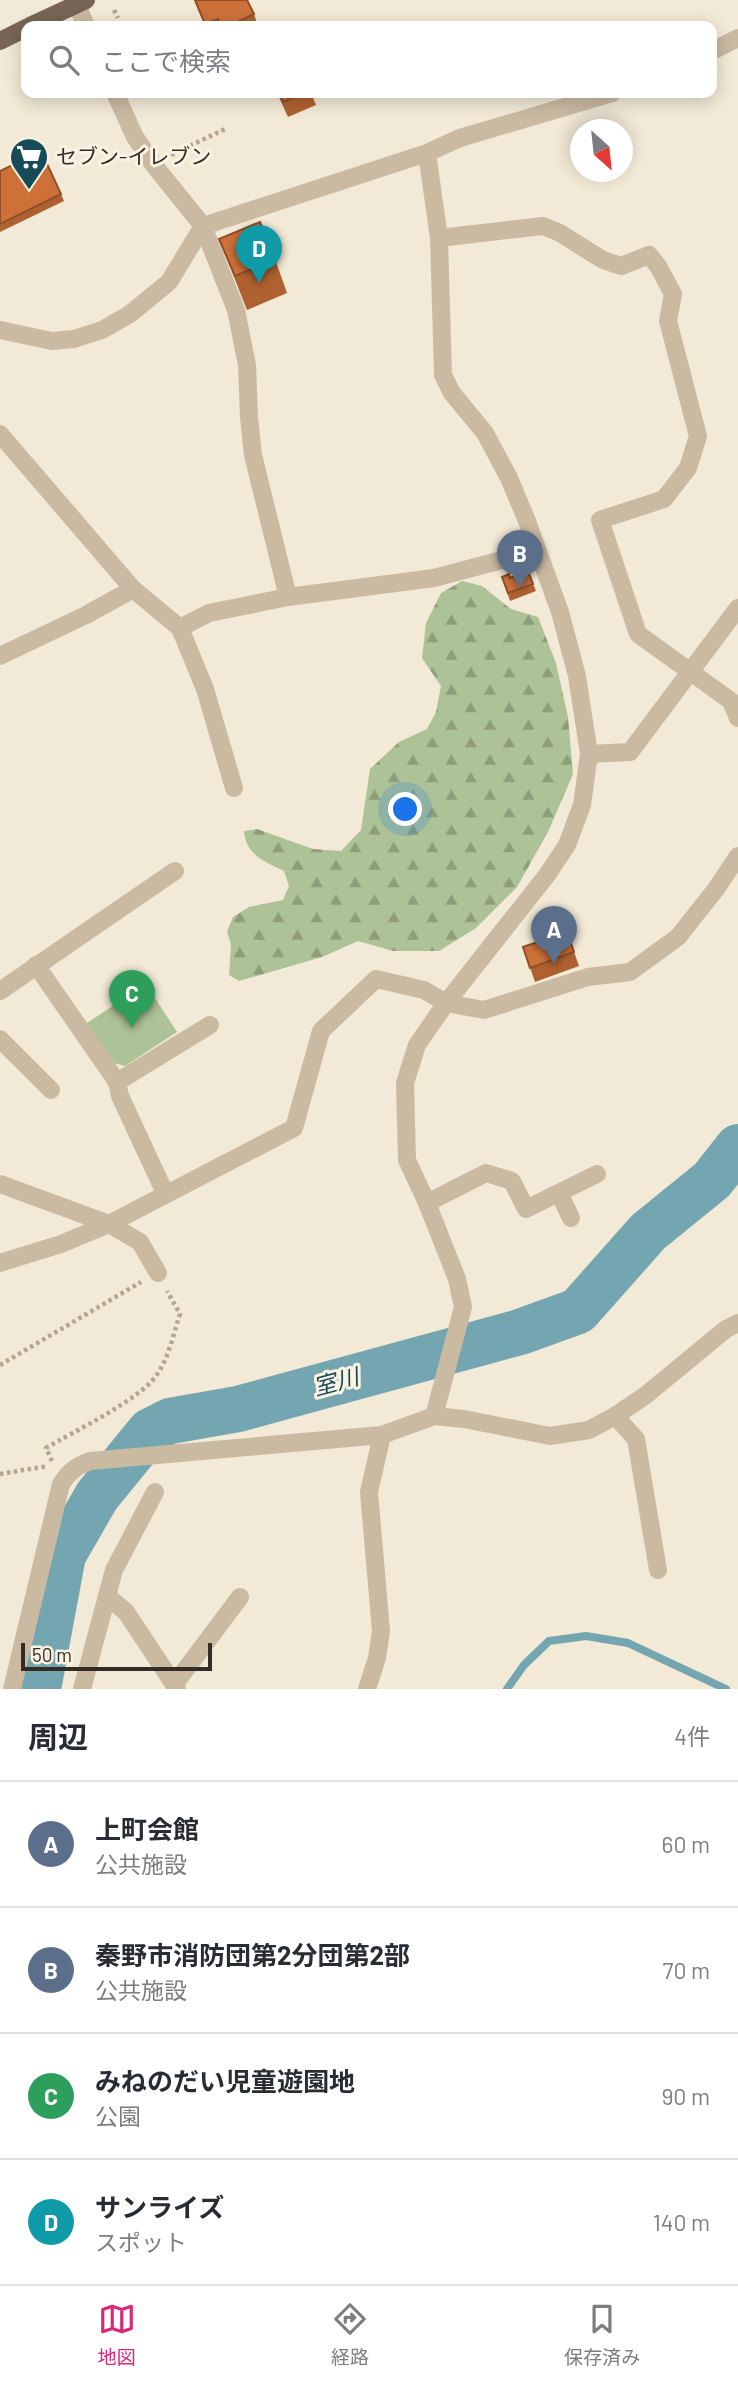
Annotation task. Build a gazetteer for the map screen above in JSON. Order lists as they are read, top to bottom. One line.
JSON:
{"water":["室川"],"places":{"supermarket":["セブン-イレブン"]},"scale_bar":"50 m","north":"bottom right","page":{"search":"ここで検索","pins":["D","B","A","C"],"scale":"50 m","heading":["周辺","4件"],"list":[{"mark":"A","name":"上町会館","note":"公共施設","value":"60 m"},{"mark":"B","name":"秦野市消防団第2分団第2部","note":"公共施設","value":"70 m"},{"mark":"C","name":"みねのだい児童遊園地","note":"公園","value":"90 m"},{"mark":"D","name":"サンライズ","note":"スポット","value":"140 m"}],"nav":["地図","経路","保存済み"]}}
